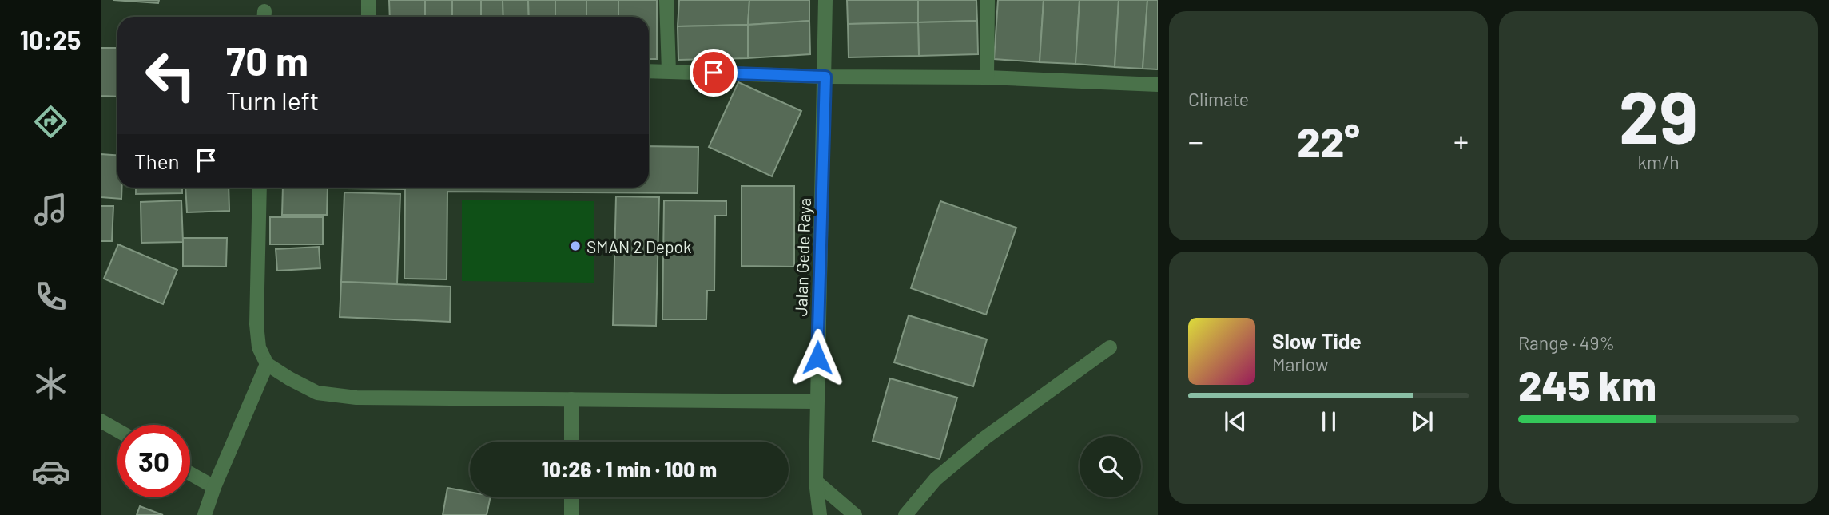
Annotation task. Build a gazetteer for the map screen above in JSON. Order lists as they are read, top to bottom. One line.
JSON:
{"streets":{"street":["Jalan Gede Raya"]},"places":["SMAN 2 Depok"],"page":{"tabs":"10:25","tile":["Climate",["29","km/h"],["Range · 49%","245 km"]],"turn":["70 m","Turn left"],"heat":["−","22°","+"],"then":"Then","song":["Slow Tide","Marlow"],"limit":"30","trip":"10:26 · 1 min · 100 m"}}
